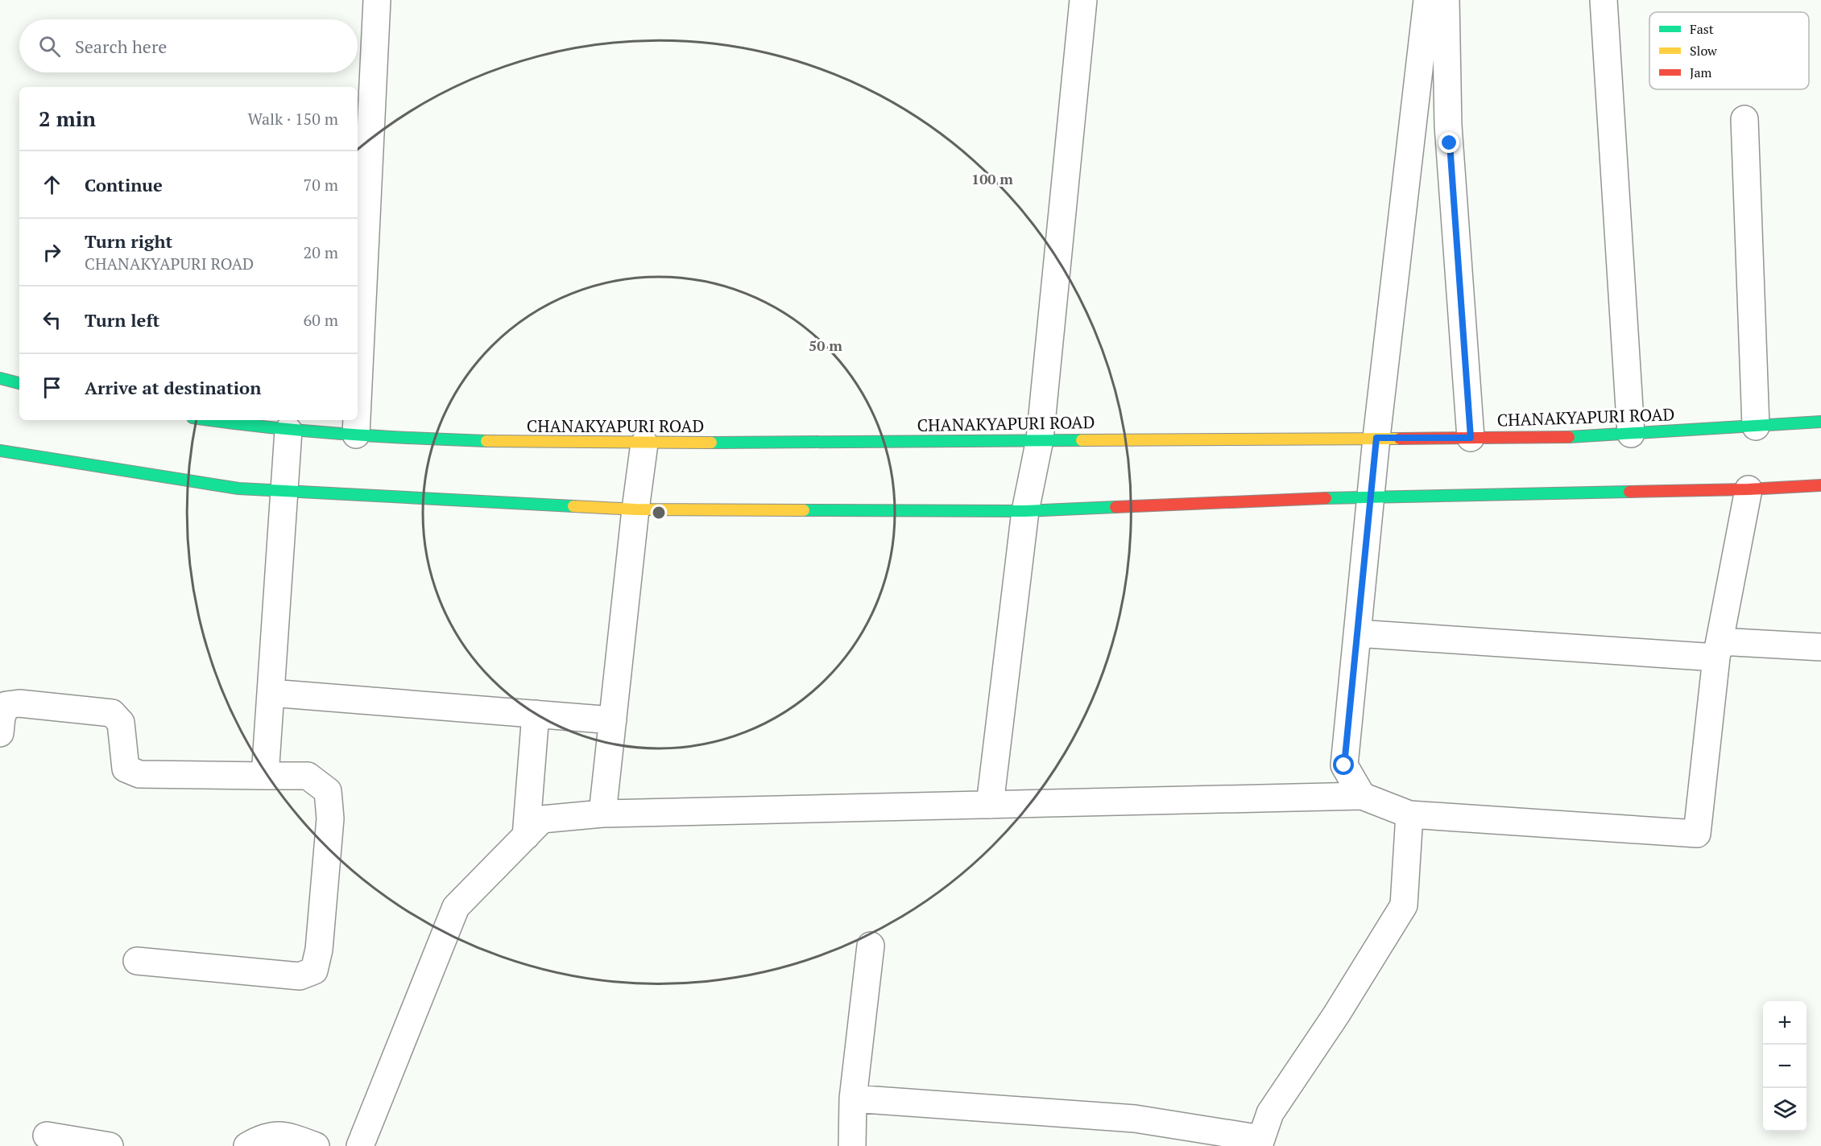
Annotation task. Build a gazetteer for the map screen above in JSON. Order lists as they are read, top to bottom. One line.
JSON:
{"streets":{"street":["CHANAKYAPURI ROAD"]},"legend":["Fast","Slow","Jam"],"page":{"search":"Search here","heading":["2 min","Walk · 150 m"],"list":[["Continue","70 m"],["Turn right","CHANAKYAPURI ROAD","20 m"],["Turn left","60 m"],"Arrive at destination"],"map_buttons":["+","−"]},"rings":["100 m","50 m"]}
